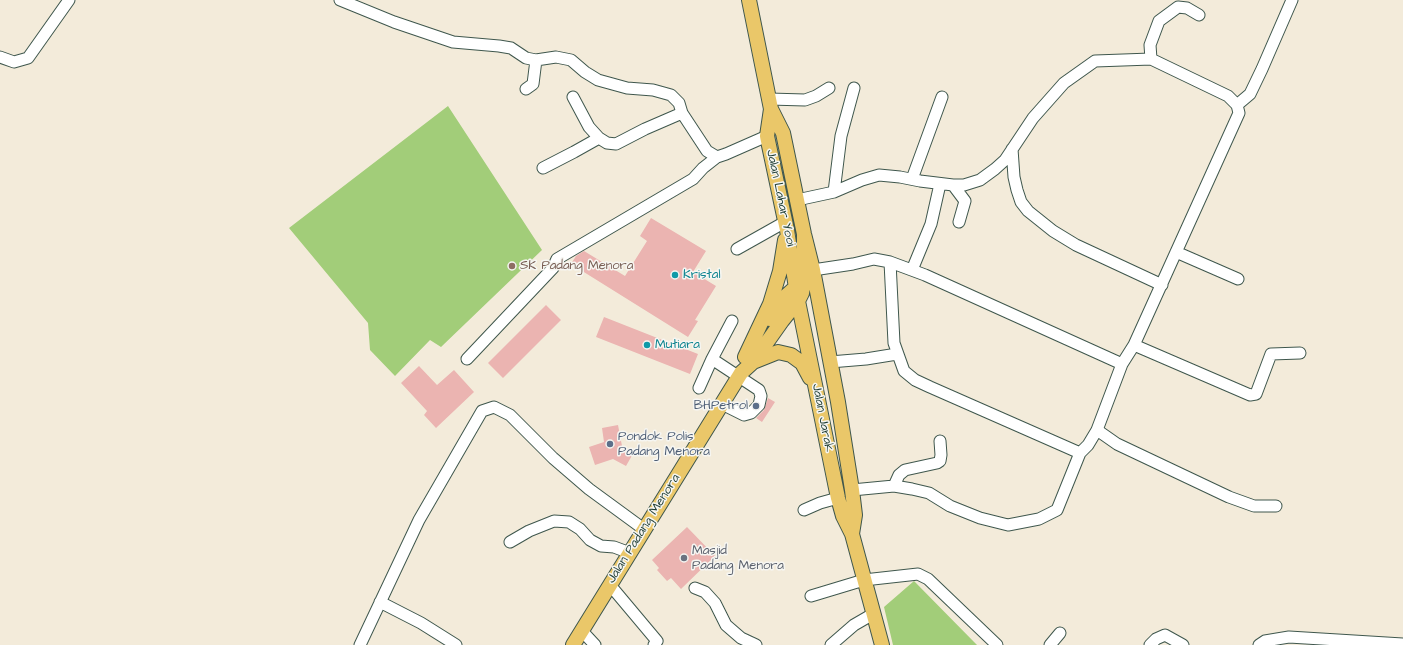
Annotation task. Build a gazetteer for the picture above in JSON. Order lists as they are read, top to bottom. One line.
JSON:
{"streets":{"main road":["Jalan Lahar Yooi","Jalan Jarak","Jalan Padang Menora"]},"crossings":[["Jalan Lahar Yooi","Jalan Jarak"],["Jalan Lahar Yooi","Jalan Padang Menora"],["Jalan Jarak","Jalan Padang Menora"]],"places":["SK Padang Menora","Kristal","Mutiara","BHPetrol","Pondok Polis Padang Menora","Masjid Padang Menora"]}
